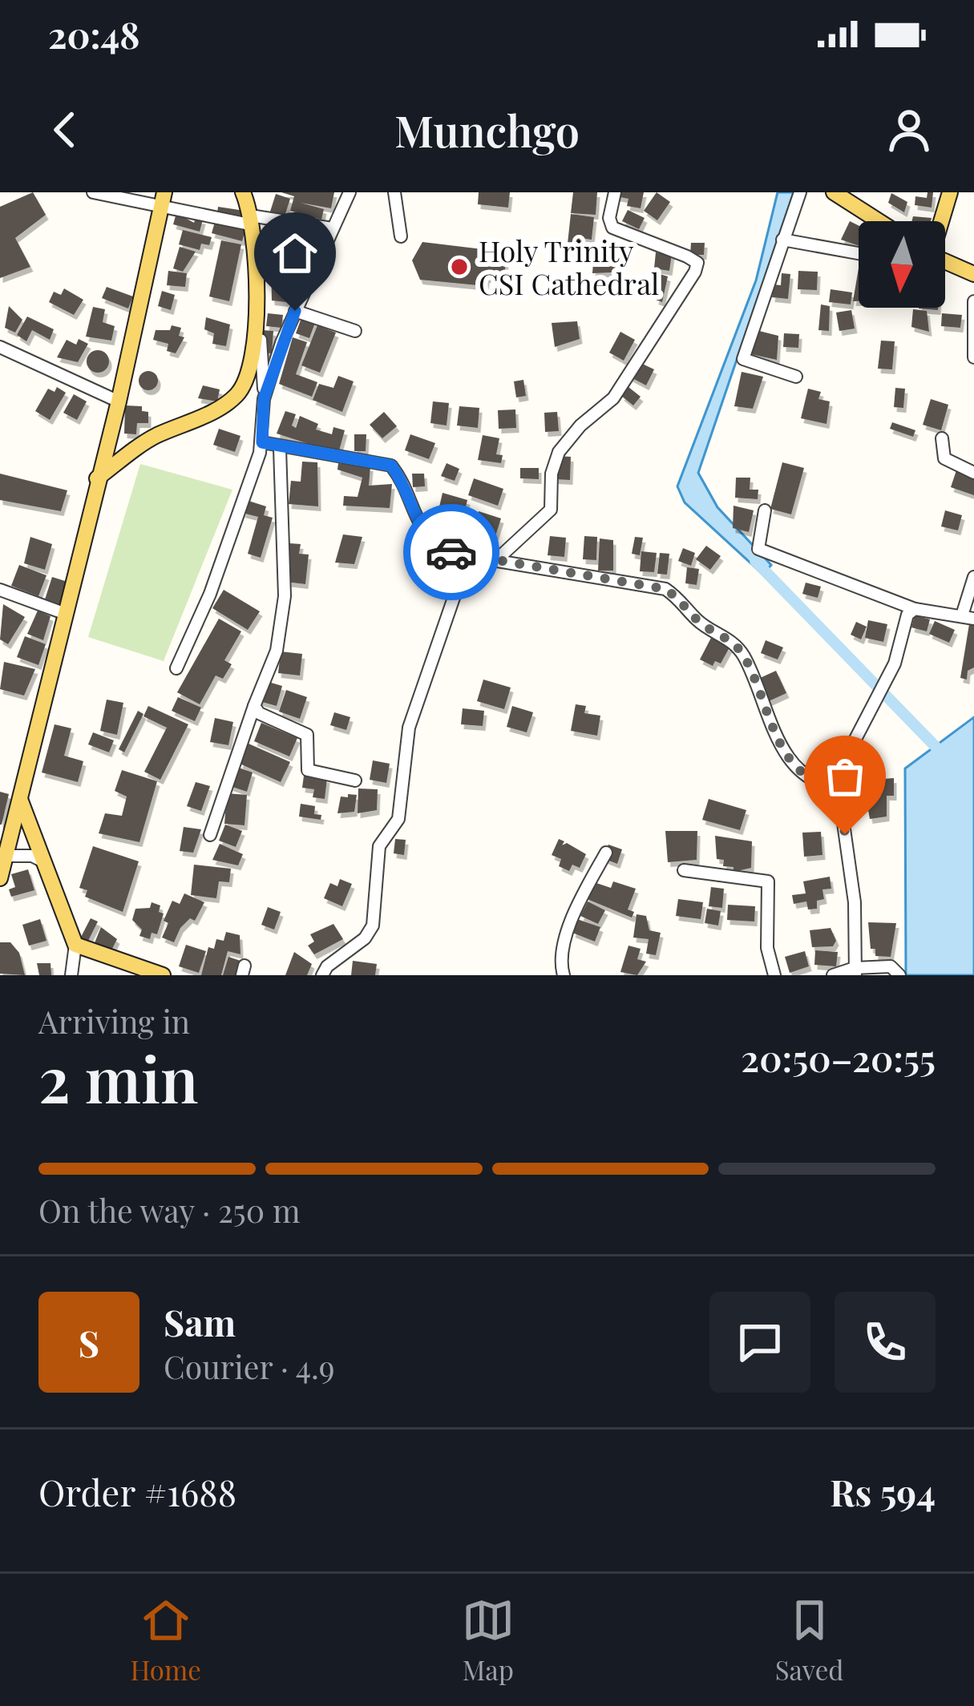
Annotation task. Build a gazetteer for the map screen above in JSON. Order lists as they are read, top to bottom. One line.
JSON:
{"places":["Holy Trinity CSI Cathedral"],"north":"bottom","page":{"status":"20:48","header":"Munchgo","heading":["2 min","Arriving in","20:50–20:55"],"panel":["Sam","Courier · 4.9","Order #1688","Rs 594"],"bar":"On the way · 250 m","round":"S","tabs":["Home","Map","Saved"]}}
